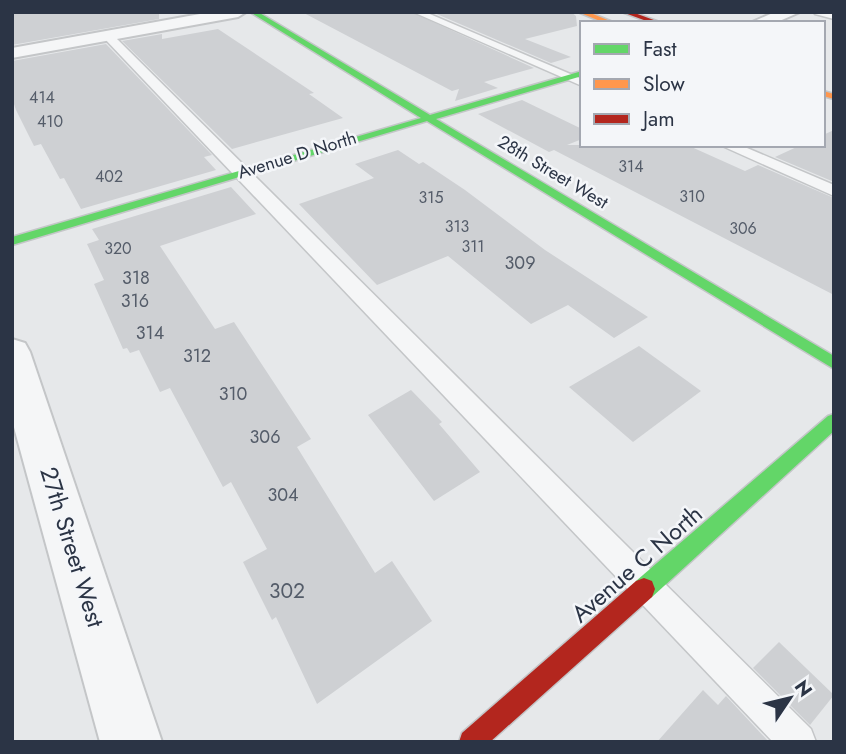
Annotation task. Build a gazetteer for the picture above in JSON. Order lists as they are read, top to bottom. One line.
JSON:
{"streets":{"street":["Avenue D North","28th Street West","27th Street West","Avenue C North"]},"crossings":[["Avenue D North","28th Street West"]],"house_numbers":["414","410","314","402","310","315","313","306","311","320","309","318","316","314","312","310","306","304","302"],"legend":["Fast","Slow","Jam"],"north":"top right"}
